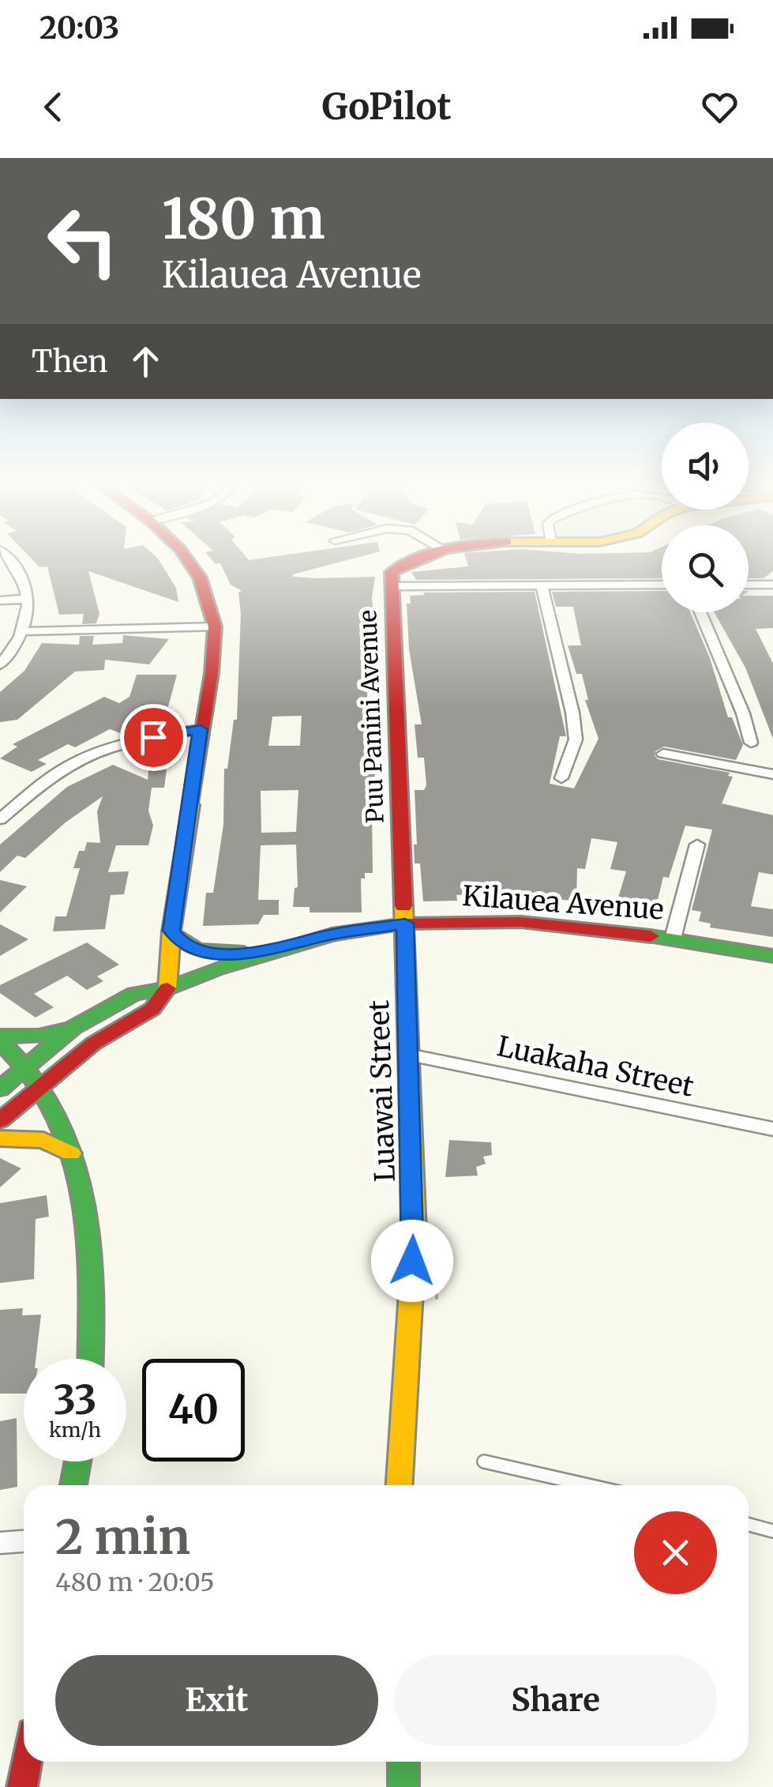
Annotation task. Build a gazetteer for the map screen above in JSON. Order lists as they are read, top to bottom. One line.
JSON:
{"streets":{"street":["Puu Panini Avenue","Kilauea Avenue","Luakaha Street","Luawai Street"]},"crossings":[["Puu Panini Avenue","Kilauea Avenue"],["Puu Panini Avenue","Luawai Street"],["Kilauea Avenue","Luawai Street"],["Luakaha Street","Luawai Street"]],"page":{"status":"20:03","header":"GoPilot","turn":["180 m","Kilauea Avenue"],"then":"Then","speed":"33 km/h","limit":"40","heading":["2 min","480 m · 20:05"],"buttons":["Exit","Share"]}}
